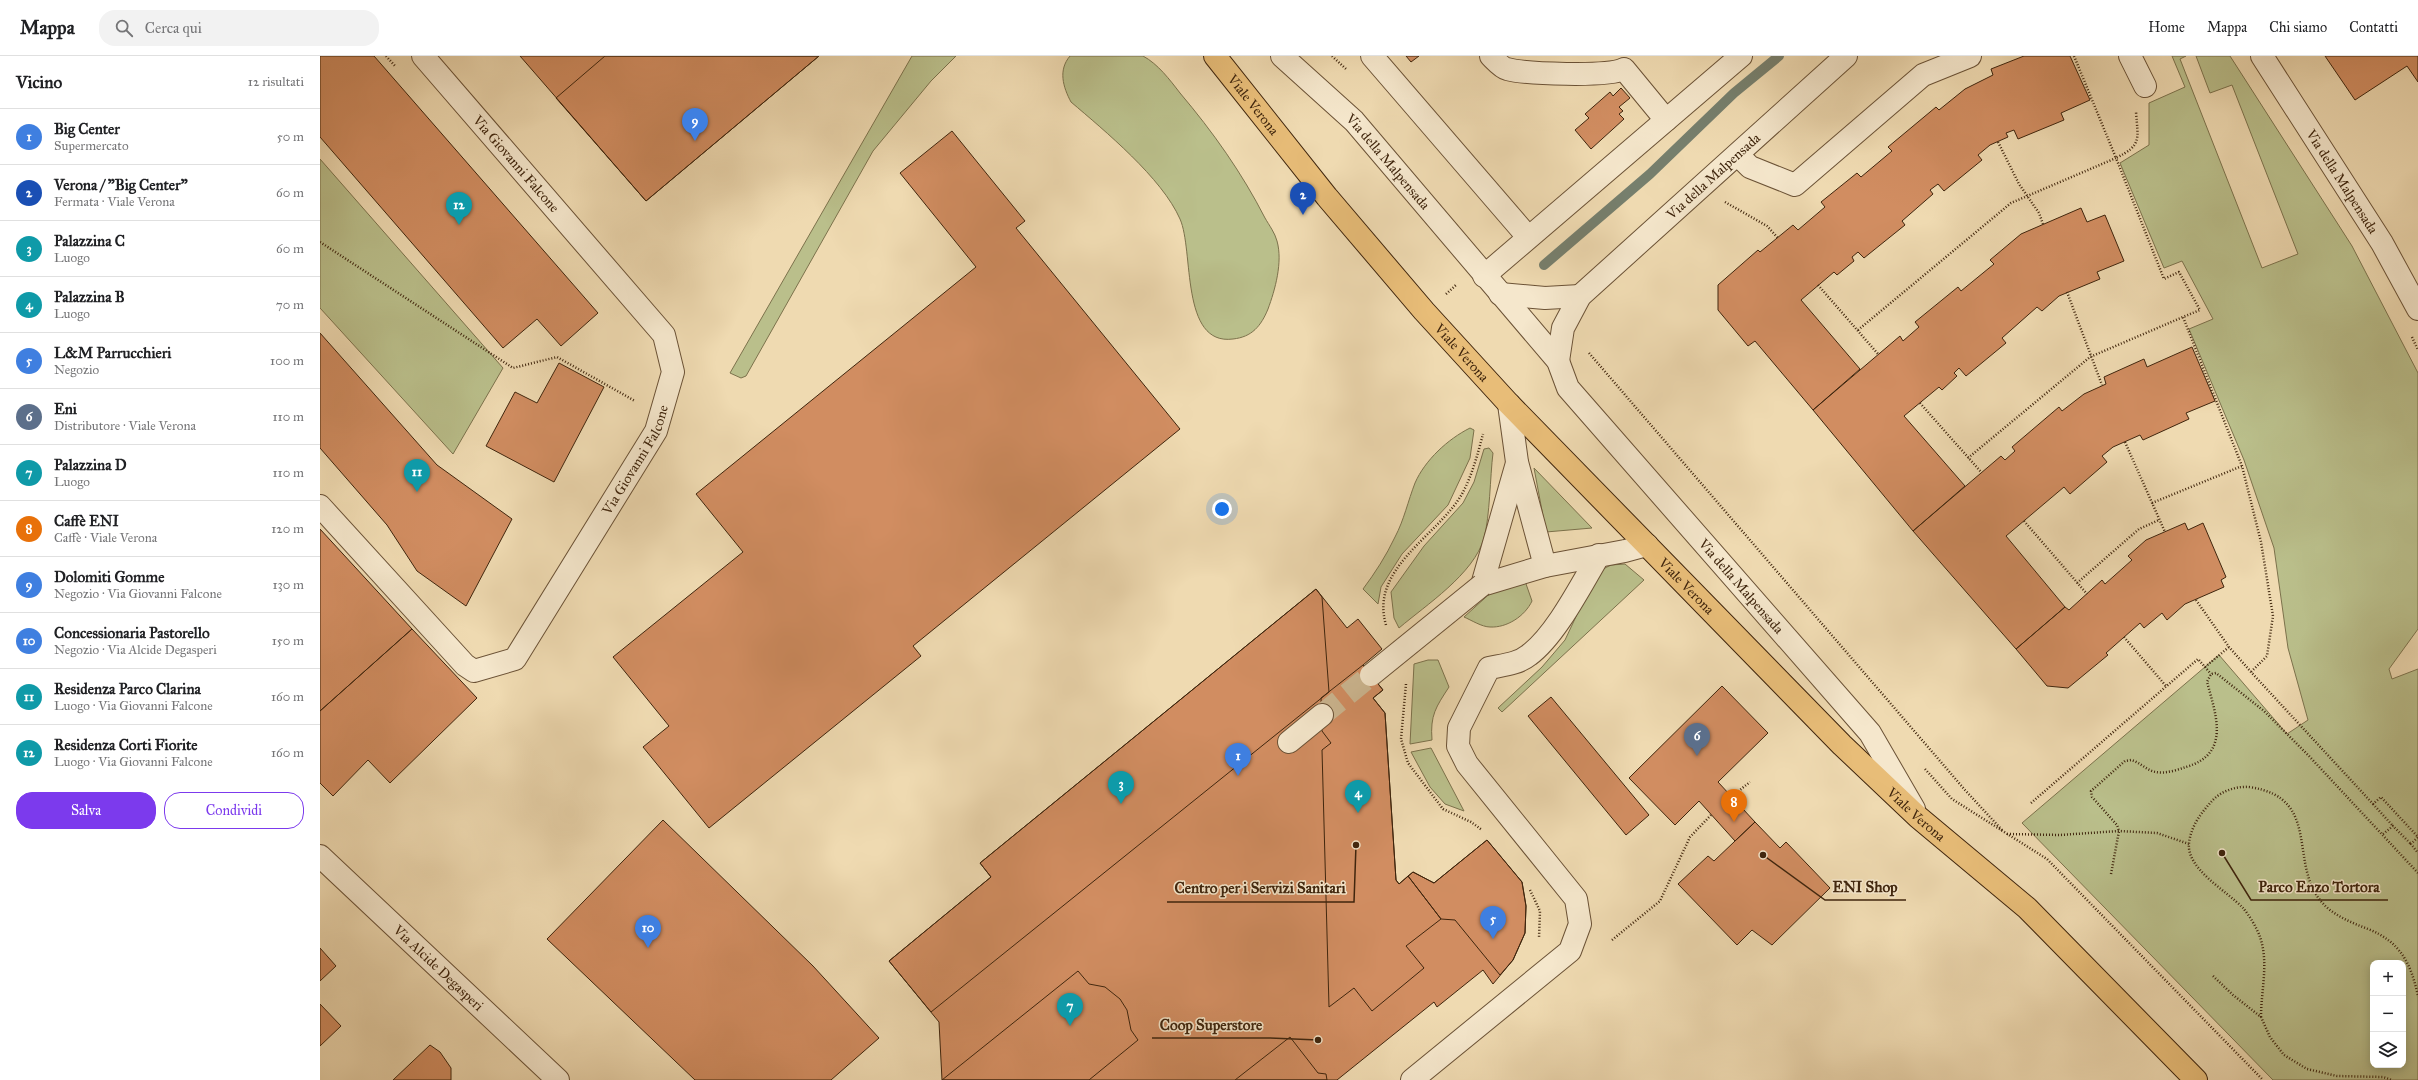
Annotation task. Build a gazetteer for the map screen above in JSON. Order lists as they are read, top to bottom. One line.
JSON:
{"streets":{"main road":["Viale Verona"],"street":["Via della Malpensada","Via Giovanni Falcone","Via Alcide Degasperi"]},"crossings":[["Viale Verona","Via della Malpensada"]],"places":["Centro per i Servizi Sanitari","Parco Enzo Tortora","ENI Shop","Coop Superstore"],"page":{"header":"Mappa","search":"Cerca qui","nav":["Home","Mappa","Chi siamo","Contatti"],"heading":["Vicino","12 risultati"],"list":[{"mark":"1","name":"Big Center","note":"Supermercato","value":"50 m"},{"mark":"2","name":"Verona / \"Big Center\"","note":"Fermata · Viale Verona","value":"60 m"},{"mark":"3","name":"Palazzina C","note":"Luogo","value":"60 m"},{"mark":"4","name":"Palazzina B","note":"Luogo","value":"70 m"},{"mark":"5","name":"L&M Parrucchieri","note":"Negozio","value":"100 m"},{"mark":"6","name":"Eni","note":"Distributore · Viale Verona","value":"110 m"},{"mark":"7","name":"Palazzina D","note":"Luogo","value":"110 m"},{"mark":"8","name":"Caffè ENI","note":"Caffè · Viale Verona","value":"120 m"},{"mark":"9","name":"Dolomiti Gomme","note":"Negozio · Via Giovanni Falcone","value":"130 m"},{"mark":"10","name":"Concessionaria Pastorello","note":"Negozio · Via Alcide Degasperi","value":"150 m"},{"mark":"11","name":"Residenza Parco Clarina","note":"Luogo · Via Giovanni Falcone","value":"160 m"},{"mark":"12","name":"Residenza Corti Fiorite","note":"Luogo · Via Giovanni Falcone","value":"160 m"}],"pins":["9","2","12","11","6","1","3","4","8","5","10","7"],"buttons":["Salva","Condividi"],"map_buttons":["+","−"]}}
